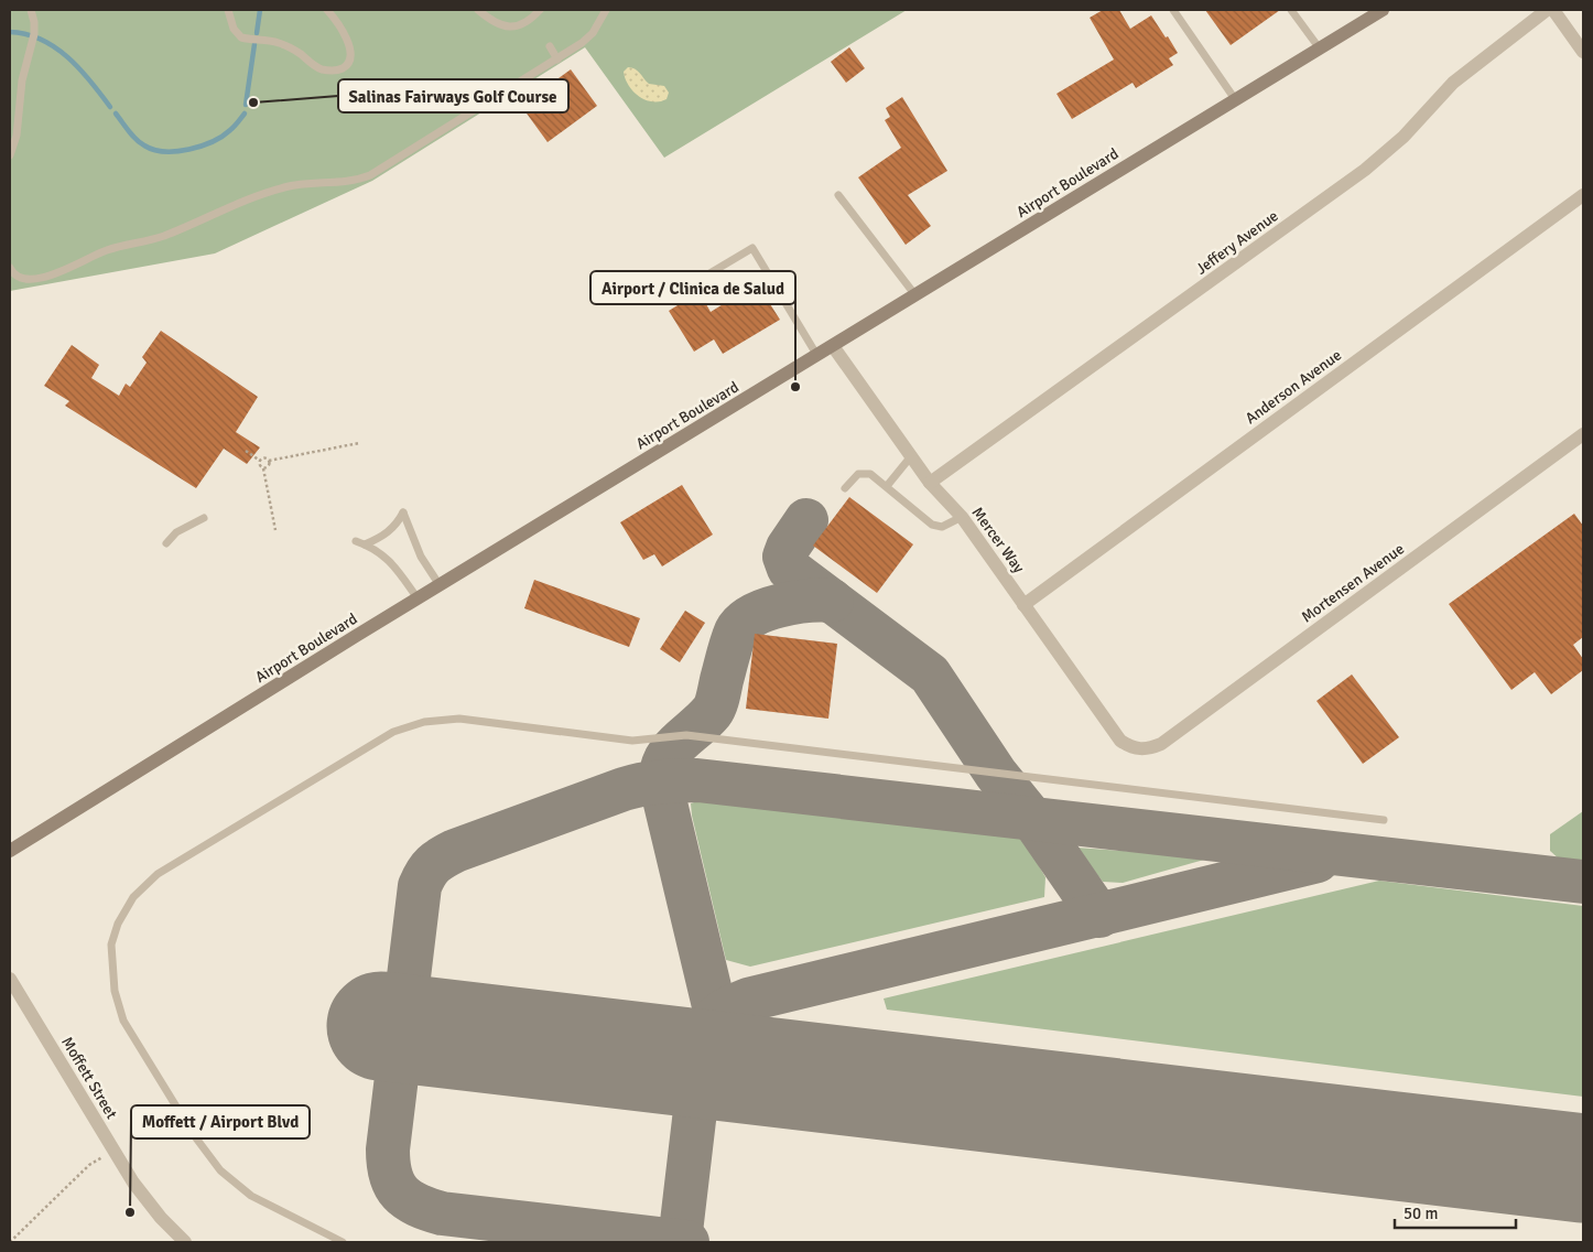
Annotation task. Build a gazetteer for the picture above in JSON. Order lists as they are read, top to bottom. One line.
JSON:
{"streets":{"main road":["Airport Boulevard"],"street":["Jeffery Avenue","Anderson Avenue","Mercer Way","Mortensen Avenue","Moffett Street"]},"crossings":[["Airport Boulevard","Mercer Way"],["Jeffery Avenue","Mercer Way"],["Anderson Avenue","Mercer Way"],["Mercer Way","Mortensen Avenue"]],"places":["Salinas Fairways Golf Course","Airport / Clinica de Salud","Moffett / Airport Blvd"],"scale_bar":"50 m"}
